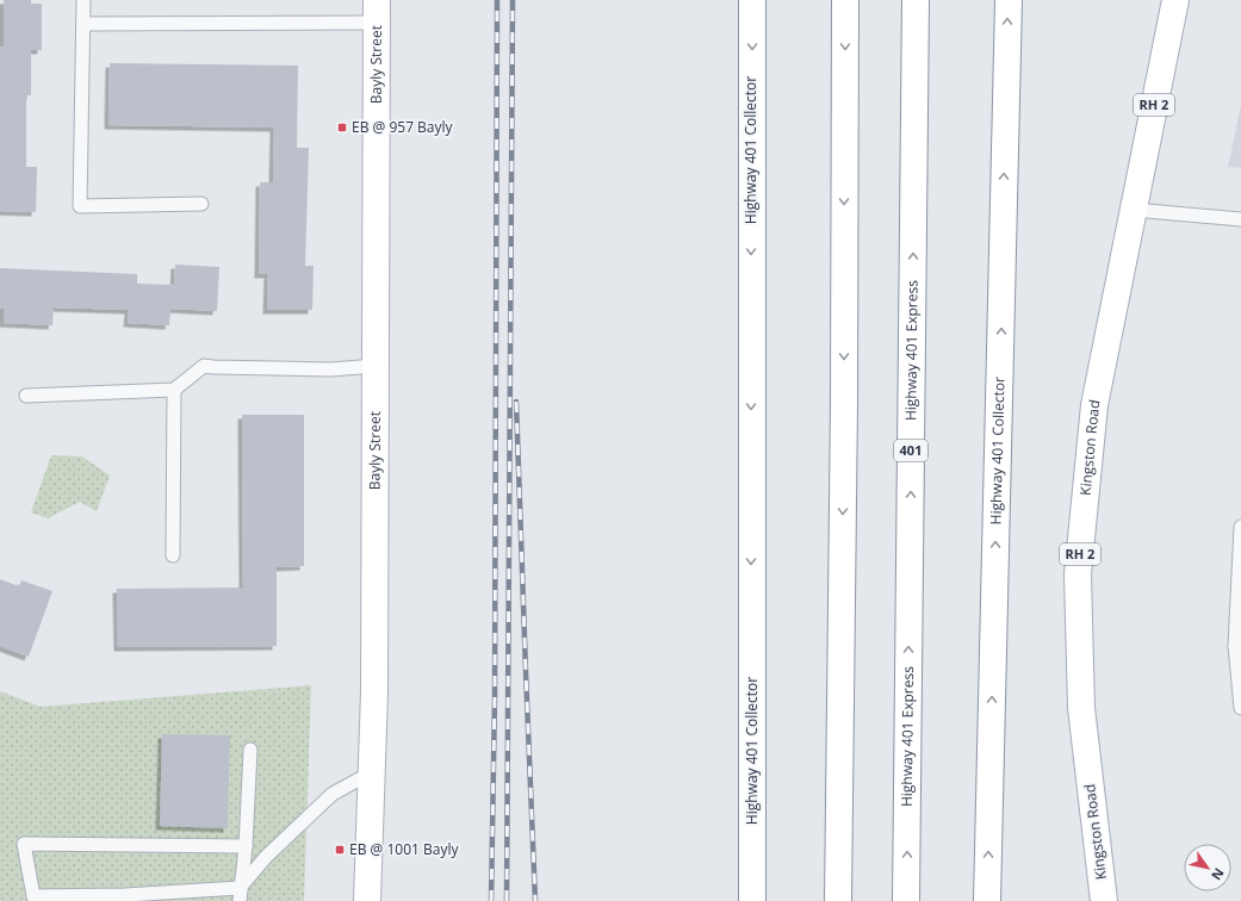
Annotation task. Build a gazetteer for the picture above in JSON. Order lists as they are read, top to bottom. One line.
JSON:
{"streets":{"main road":["Bayly Street","RH 2","Highway 401 Collector","Highway 401 Express","Kingston Road","401"]},"places":{"transit":["EB @ 957 Bayly","EB @ 1001 Bayly"]},"north":"bottom right"}
